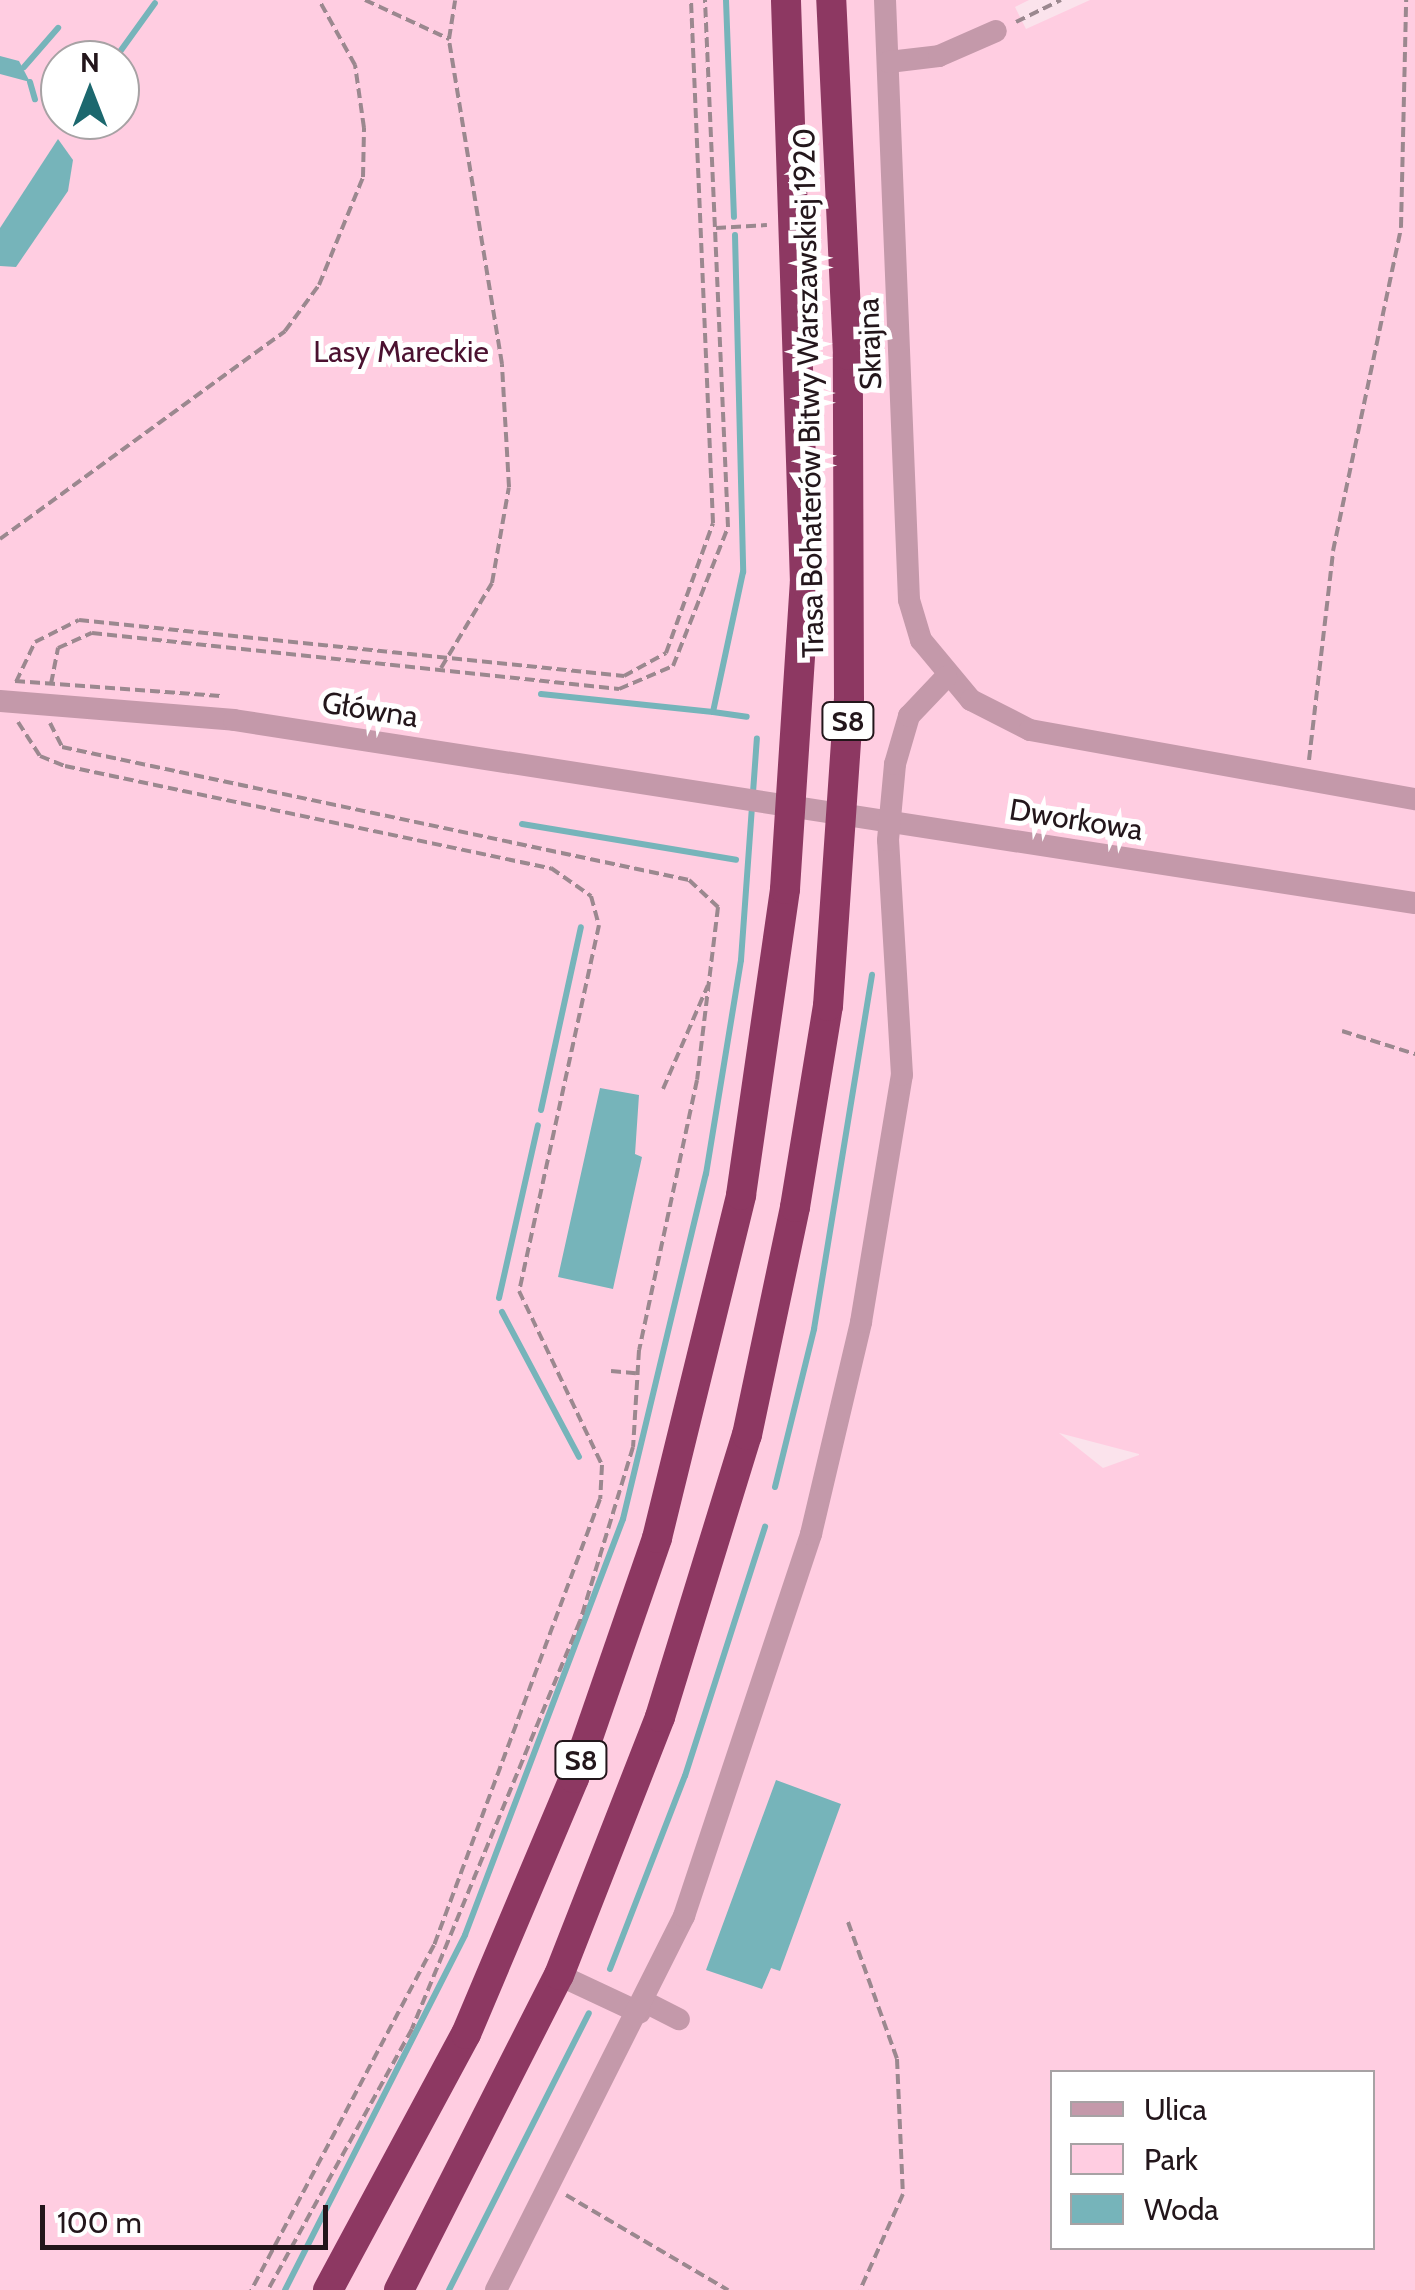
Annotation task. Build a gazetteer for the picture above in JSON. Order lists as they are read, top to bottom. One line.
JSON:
{"streets":{"highway":["Trasa Bohaterów Bitwy Warszawskiej 1920","S8"],"street":["Skrajna","Główna","Dworkowa"]},"crossings":[["Trasa Bohaterów Bitwy Warszawskiej 1920","S8"],["Główna","Dworkowa"]],"parks":["Lasy Mareckie"],"legend":["Ulica","Park","Woda"],"scale_bar":"100 m","north":"top"}
